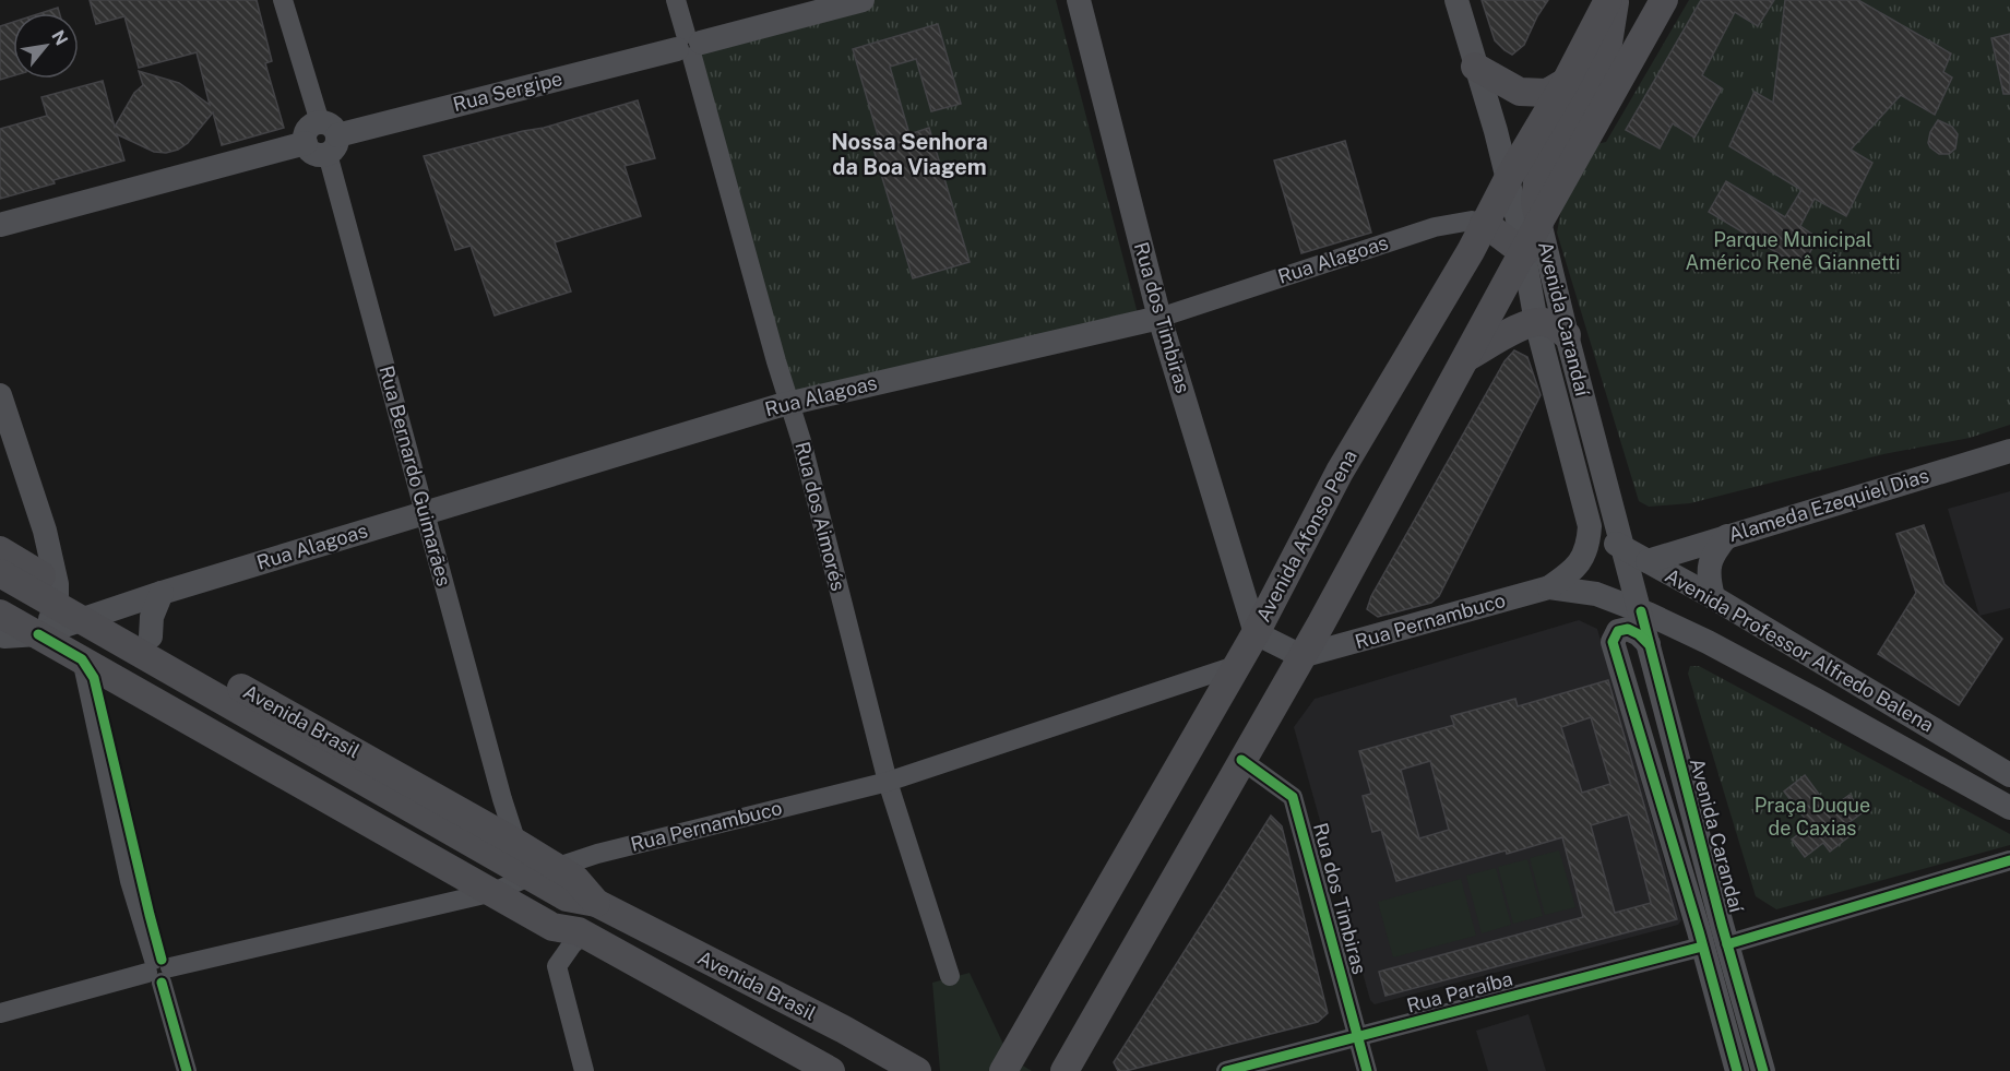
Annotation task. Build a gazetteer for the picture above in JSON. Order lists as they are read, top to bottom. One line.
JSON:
{"streets":{"main road":["Avenida Afonso Pena","Avenida Brasil"],"street":["Rua Sergipe","Rua Alagoas","Rua dos Timbiras","Avenida Carandaí","Rua Bernardo Guimarães","Alameda Ezequiel Dias","Rua dos Aimorés","Rua Pernambuco","Avenida Professor Alfredo Balena","Rua Paraíba"]},"crossings":[["Rua Sergipe","Rua Bernardo Guimarães"],["Rua Sergipe","Rua dos Aimorés"],["Rua Alagoas","Rua dos Timbiras"],["Rua Alagoas","Rua Bernardo Guimarães"],["Rua Alagoas","Rua dos Aimorés"],["Rua Alagoas","Avenida Afonso Pena"],["Rua Alagoas","Avenida Brasil"],["Rua dos Timbiras","Avenida Afonso Pena"],["Rua dos Timbiras","Rua Paraíba"],["Avenida Carandaí","Avenida Afonso Pena"],["Avenida Carandaí","Avenida Professor Alfredo Balena"],["Avenida Carandaí","Rua Paraíba"],["Rua Bernardo Guimarães","Avenida Brasil"],["Alameda Ezequiel Dias","Avenida Professor Alfredo Balena"],["Rua dos Aimorés","Rua Pernambuco"],["Avenida Afonso Pena","Rua Pernambuco"],["Rua Pernambuco","Avenida Professor Alfredo Balena"],["Rua Pernambuco","Avenida Brasil"]],"districts":["Nossa Senhora da Boa Viagem"],"parks":["Parque Municipal Américo Renê Giannetti","Praça Duque de Caxias"],"north":"top right"}
